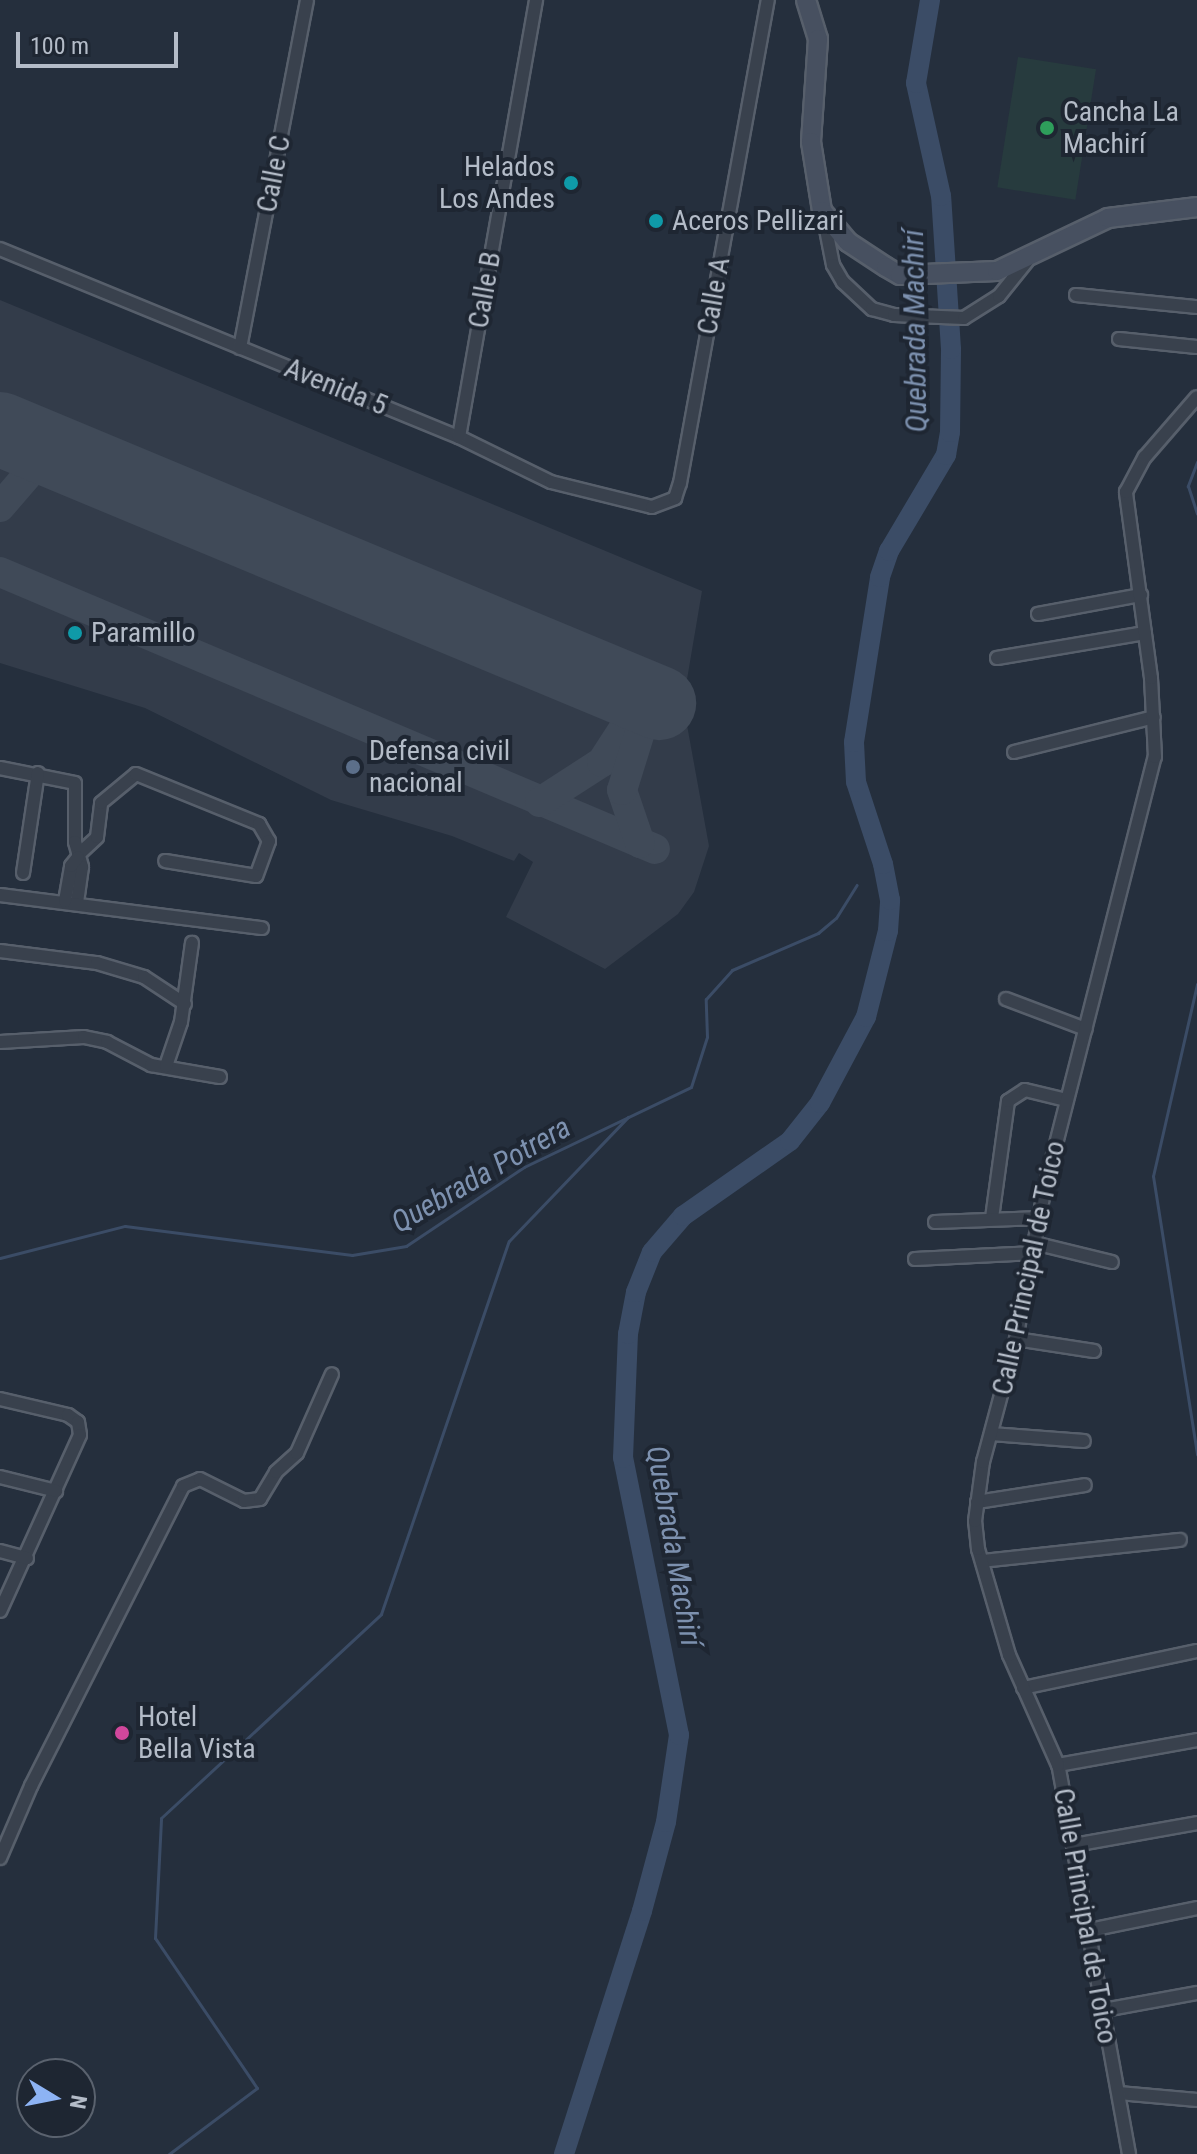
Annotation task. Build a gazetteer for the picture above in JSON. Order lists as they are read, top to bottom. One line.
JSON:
{"streets":{"street":["Calle C","Calle B","Calle A","Avenida 5","Calle Principal de Toico"]},"crossings":[["Calle C","Avenida 5"],["Calle B","Avenida 5"],["Calle A","Avenida 5"]],"water":["Quebrada Machirí","Quebrada Potrera"],"places":["Cancha La Machirí","Helados Los Andes","Aceros Pellizari","Paramillo","Defensa civil nacional","Hotel Bella Vista"],"scale_bar":"100 m","north":"right"}
